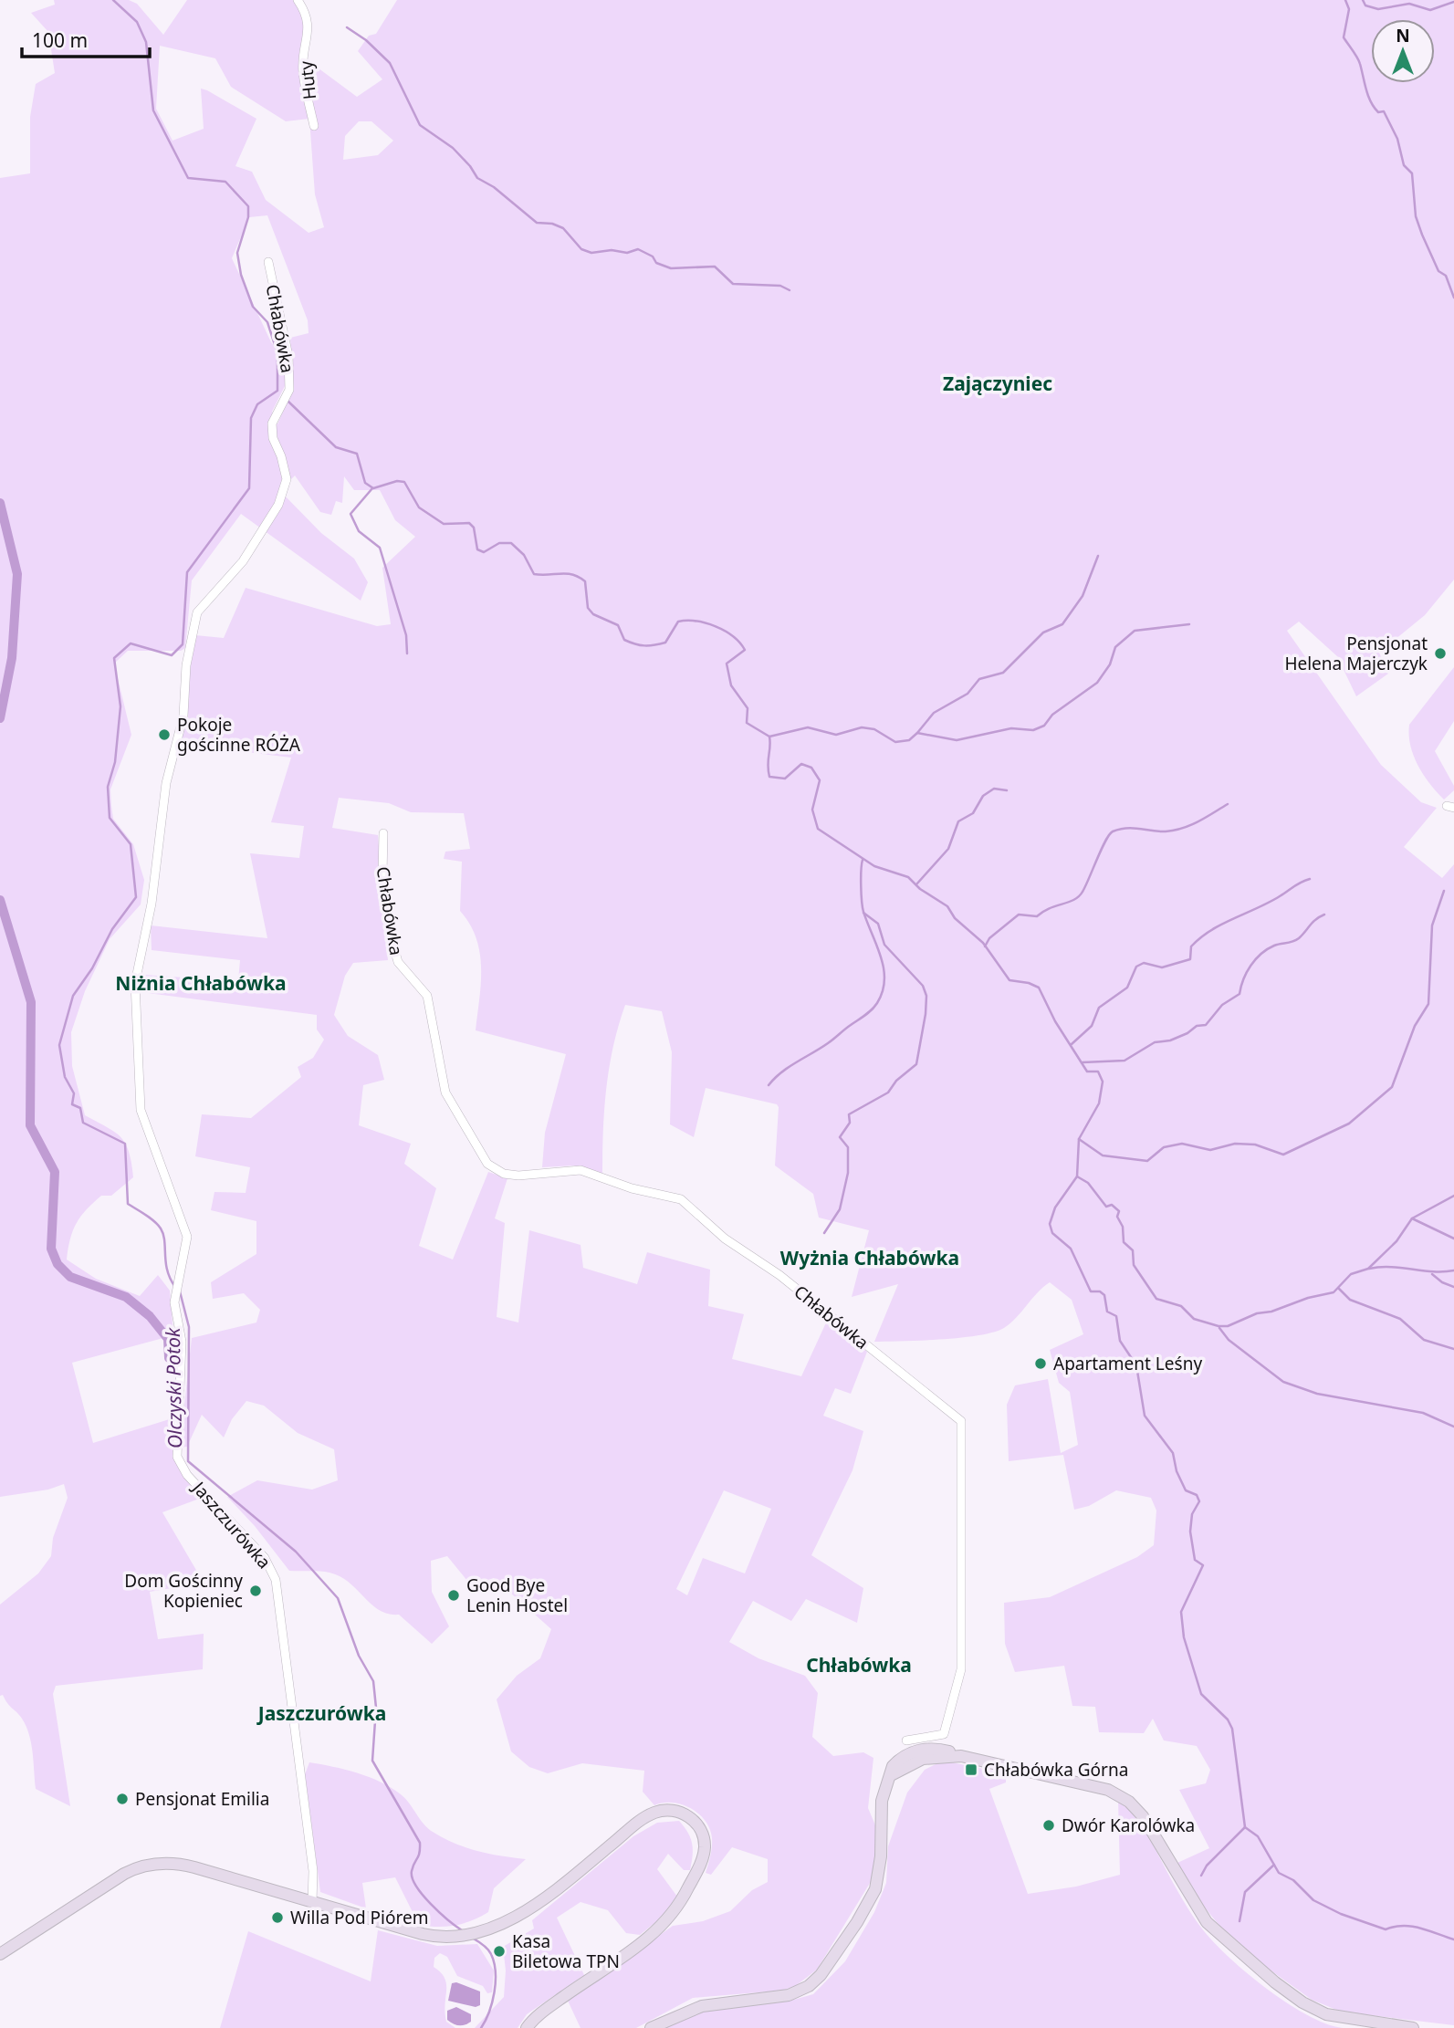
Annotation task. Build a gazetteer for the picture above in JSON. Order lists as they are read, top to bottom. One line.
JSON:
{"streets":{"street":["Huty","Chłabówka","Jaszczurówka"]},"crossings":[["Chłabówka","Jaszczurówka"]],"districts":["Zajączyniec","Niżnia Chłabówka","Wyżnia Chłabówka","Chłabówka","Jaszczurówka"],"water":["Olczyski Potok"],"places":{"other":["Pensjonat Helena Majerczyk","Pokoje gościnne RÓŻA","Apartament Leśny","Dom Gościnny Kopieniec","Good Bye Lenin Hostel","Pensjonat Emilia","Dwór Karolówka","Willa Pod Piórem","Kasa Biletowa TPN"],"transit":["Chłabówka Górna"]},"scale_bar":"100 m","north":"top"}
